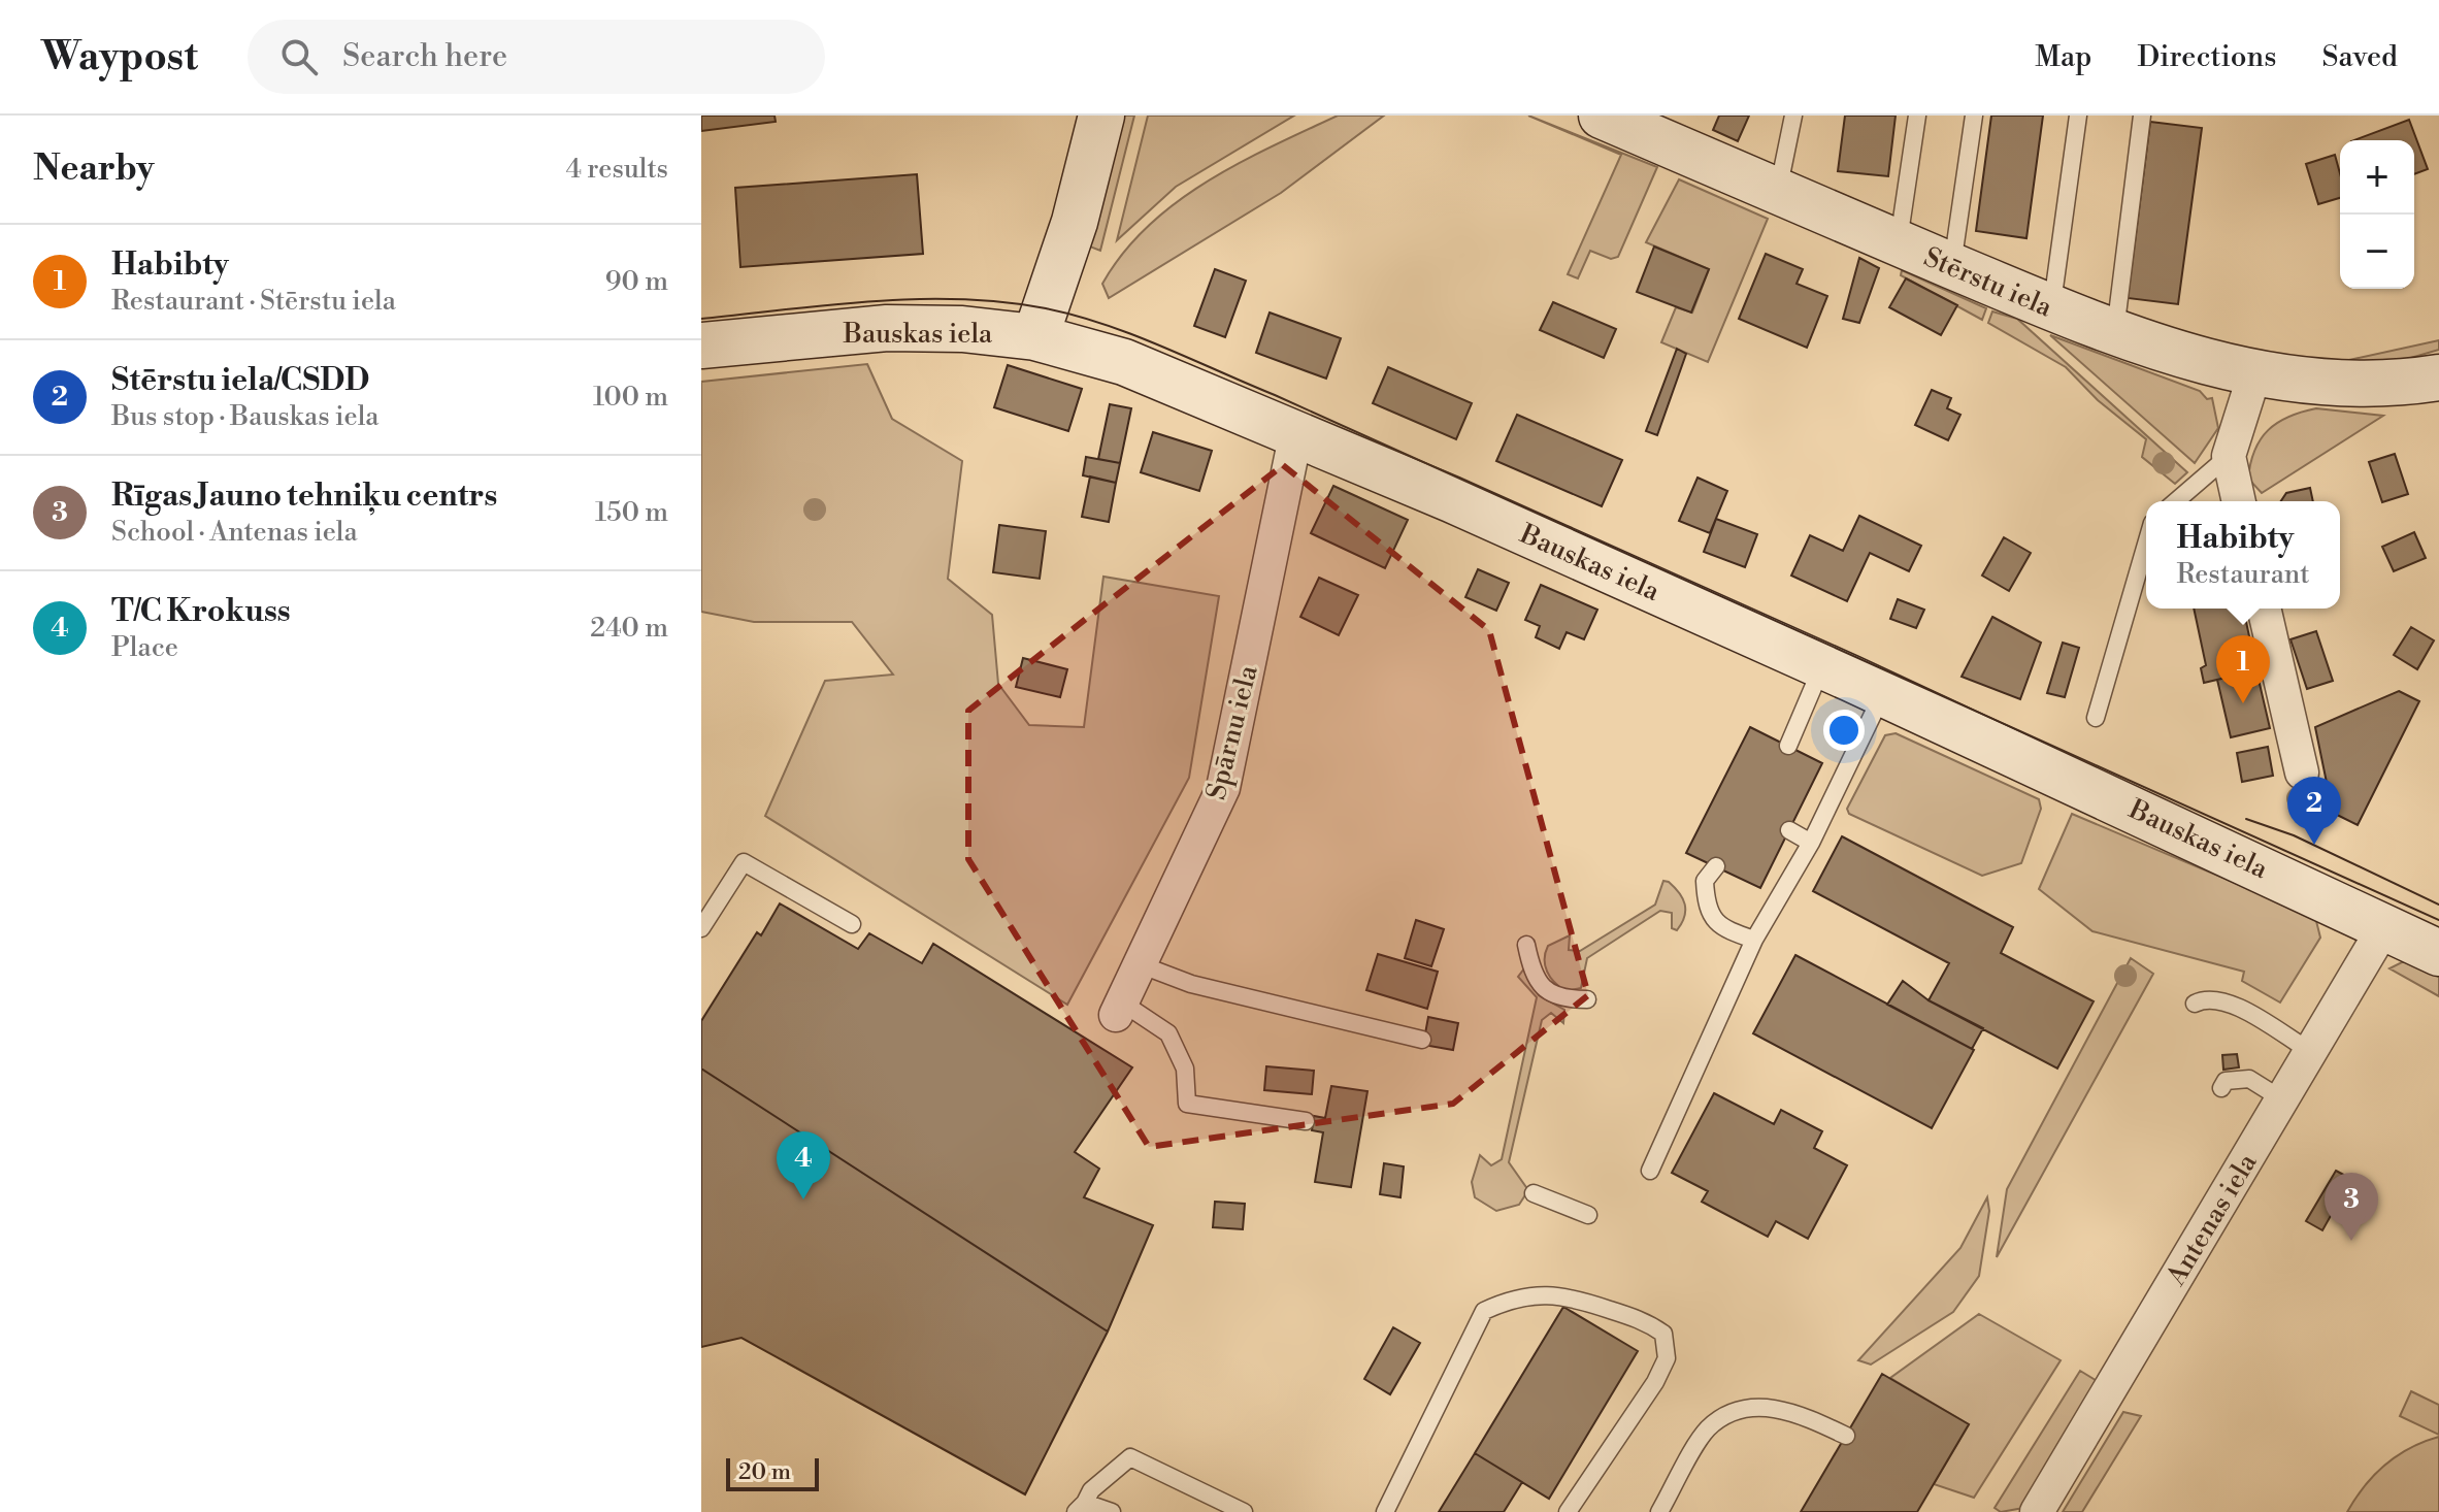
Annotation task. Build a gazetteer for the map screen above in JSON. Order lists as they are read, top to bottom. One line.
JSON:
{"streets":{"street":["Stērstu iela","Bauskas iela","Spārnu iela","Antenas iela"]},"crossings":[["Bauskas iela","Spārnu iela"],["Bauskas iela","Antenas iela"]],"scale_bar":"20 m","page":{"header":"Waypost","search":"Search here","nav":["Map","Directions","Saved"],"heading":["Nearby","4 results"],"map_buttons":["+","−"],"list":[{"mark":"1","name":"Habibty","note":"Restaurant · Stērstu iela","value":"90 m"},{"mark":"2","name":"Stērstu iela/CSDD","note":"Bus stop · Bauskas iela","value":"100 m"},{"mark":"3","name":"Rīgas Jauno tehniķu centrs","note":"School · Antenas iela","value":"150 m"},{"mark":"4","name":"T/C Krokuss","note":"Place","value":"240 m"}],"popup":["Habibty","Restaurant"],"pins":["1","2","4","3"],"scale":"20 m"}}
